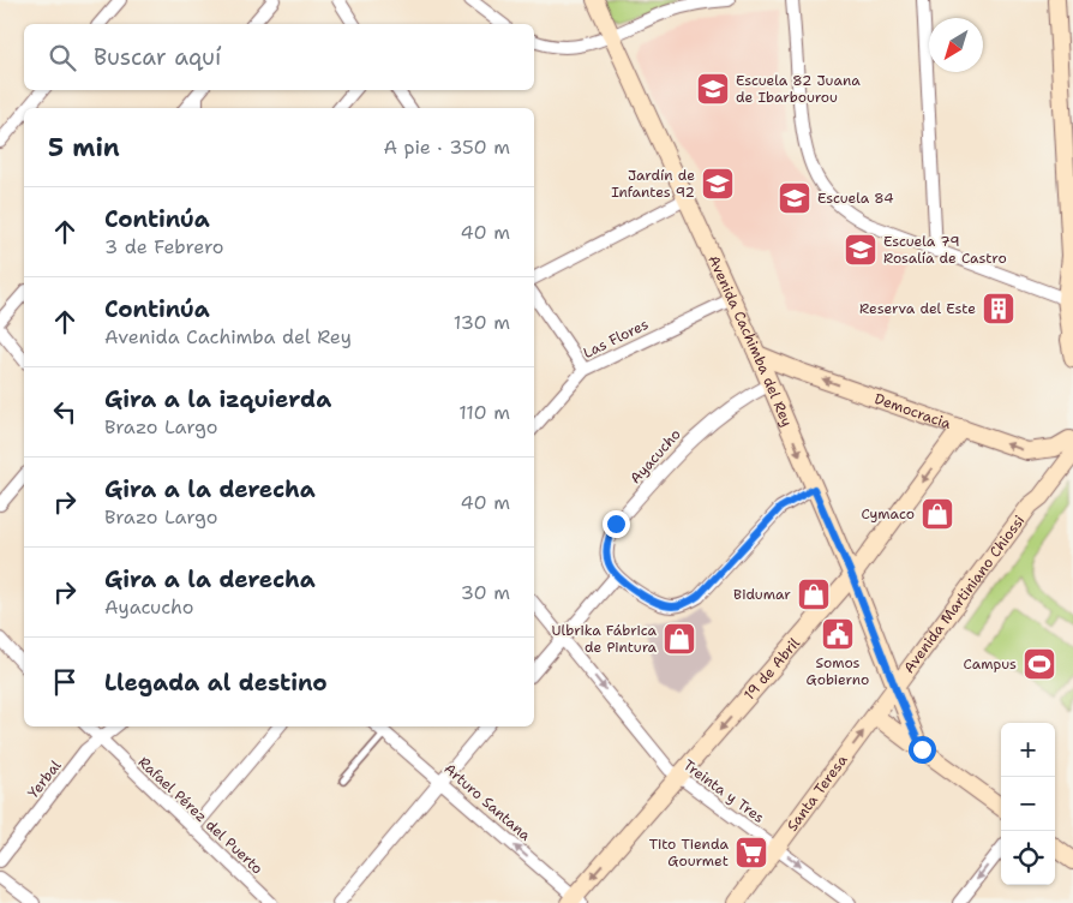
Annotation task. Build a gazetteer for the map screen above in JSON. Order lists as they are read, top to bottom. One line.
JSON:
{"streets":{"street":["Las Flores","Avenida Cachimba del Rey","Democracia","Ayacucho","Avenida Martiniano Chiossi","19 de Abril","Yerbal","Treinta y Tres","Santa Teresa","Arturo Santana","Rafael Pérez del Puerto"]},"crossings":[["Las Flores","Avenida Cachimba del Rey"],["Avenida Cachimba del Rey","Democracia"],["Avenida Cachimba del Rey","Ayacucho"],["Avenida Cachimba del Rey","Avenida Martiniano Chiossi"],["Avenida Cachimba del Rey","19 de Abril"],["Avenida Cachimba del Rey","Santa Teresa"],["Democracia","Avenida Martiniano Chiossi"],["Democracia","19 de Abril"],["Avenida Martiniano Chiossi","Santa Teresa"],["19 de Abril","Treinta y Tres"],["19 de Abril","Arturo Santana"],["Yerbal","Rafael Pérez del Puerto"],["Treinta y Tres","Santa Teresa"]],"one_way":["Democracia","19 de Abril","Treinta y Tres","Santa Teresa","Arturo Santana"],"places":{"school or university":["Escuela 82 Juana de Ibarbourou","Jardín de Infantes 92","Escuela 84","Escuela 79 Rosalía de Castro"],"building":["Reserva del Este"],"shop":["Cymaco","Bidumar","Ulbrika Fábrica de Pintura"],"public building":["Somos Gobierno"],"sports":["Campus"],"supermarket":["Tito Tienda Gourmet"]},"north":"bottom left","page":{"search":"Buscar aquí","heading":["5 min","A pie · 350 m"],"list":[["Continúa","3 de Febrero","40 m"],["Continúa","Avenida Cachimba del Rey","130 m"],["Gira a la izquierda","Brazo Largo","110 m"],["Gira a la derecha","Brazo Largo","40 m"],["Gira a la derecha","Ayacucho","30 m"],"Llegada al destino"],"map_buttons":["+","−"]}}
